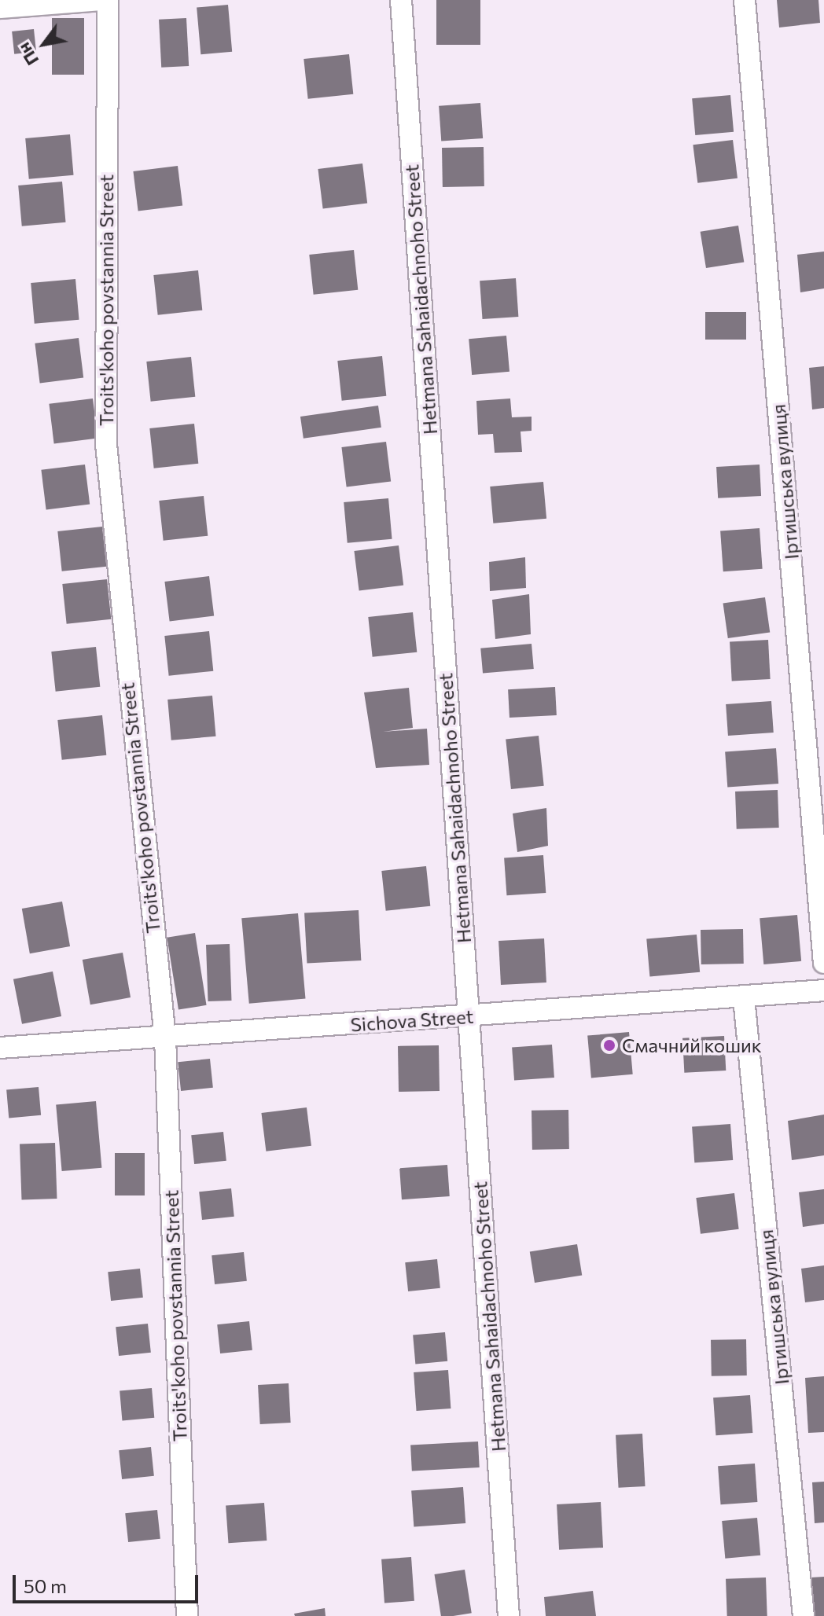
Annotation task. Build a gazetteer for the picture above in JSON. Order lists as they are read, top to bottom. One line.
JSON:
{"streets":{"street":["Hetmana Sahaidachnoho Street","Troits'koho povstannia Street","Іртишська вулиця","Sichova Street"]},"crossings":[["Hetmana Sahaidachnoho Street","Sichova Street"],["Troits'koho povstannia Street","Sichova Street"],["Іртишська вулиця","Sichova Street"]],"places":["Смачний кошик"],"scale_bar":"50 m","north":"bottom left"}
